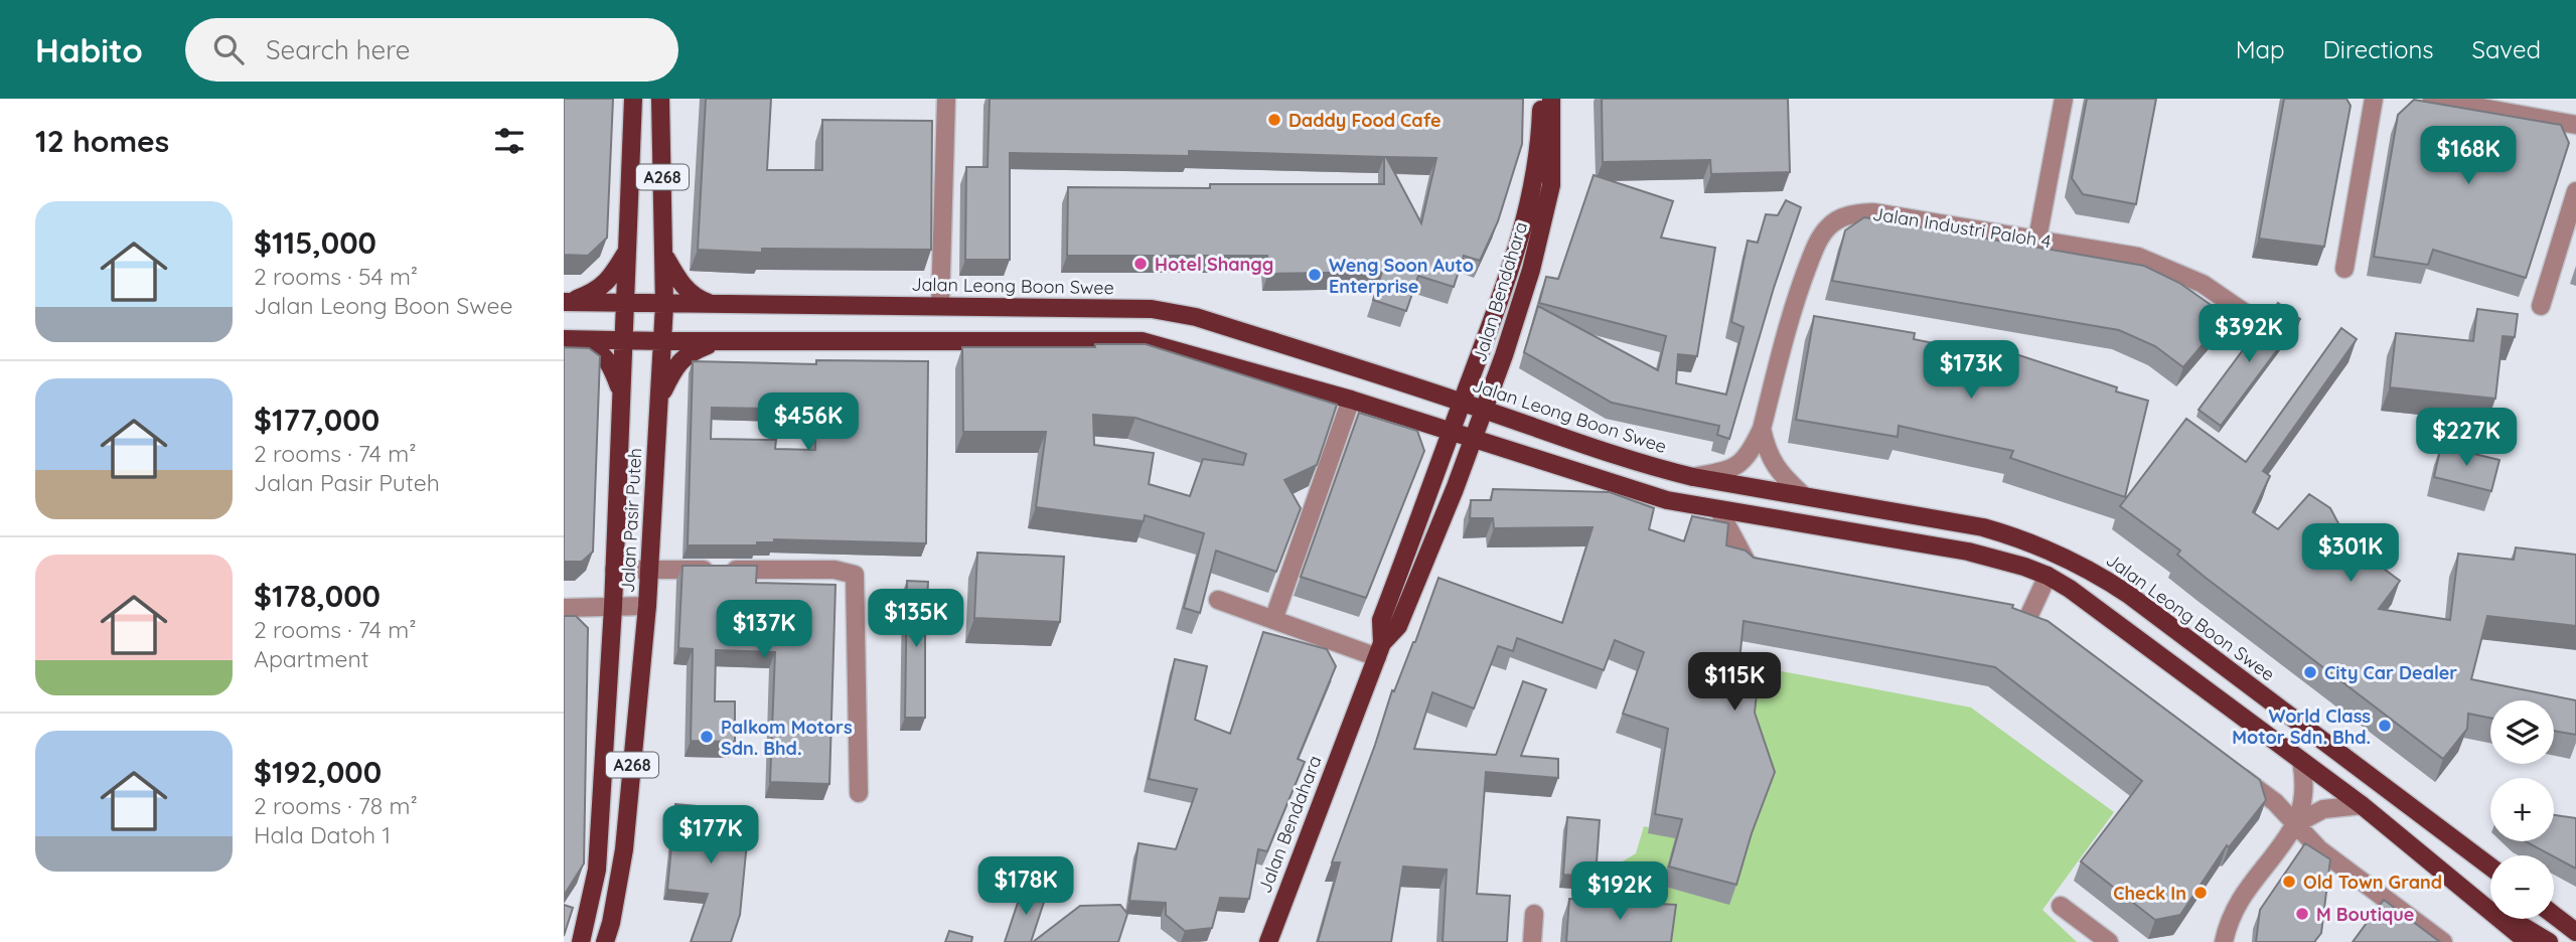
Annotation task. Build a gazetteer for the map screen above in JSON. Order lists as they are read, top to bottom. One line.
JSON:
{"streets":{"main road":["A268","Jalan Leong Boon Swee","Jalan Bendahara","Jalan Pasir Puteh"],"street":["Jalan Industri Paloh 4"]},"crossings":[["Jalan Industri Paloh 4","Jalan Leong Boon Swee"],["Jalan Leong Boon Swee","Jalan Bendahara"],["Jalan Leong Boon Swee","Jalan Pasir Puteh"]],"places":["Daddy Food Cafe","Hotel Shangg","Weng Soon Auto Enterprise","City Car Dealer","World Class Motor Sdn. Bhd.","Palkom Motors Sdn. Bhd.","Old Town Grand","Check In","M Boutique"],"page":{"header":"Habito","search":"Search here","nav":["Map","Directions","Saved"],"heading":"12 homes","price":["$168K","$392K","$173K","$456K","$227K","$301K","$135K","$137K","$115K","$177K","$178K","$192K"],"list":[{"name":"$115,000","note":"2 rooms · 54 m² · Jalan Leong Boon Swee"},{"name":"$177,000","note":"2 rooms · 74 m² · Jalan Pasir Puteh"},{"name":"$178,000","note":"2 rooms · 74 m² · Apartment"},{"name":"$192,000","note":"2 rooms · 78 m² · Hala Datoh 1"}],"map_buttons":["+","−"]}}
